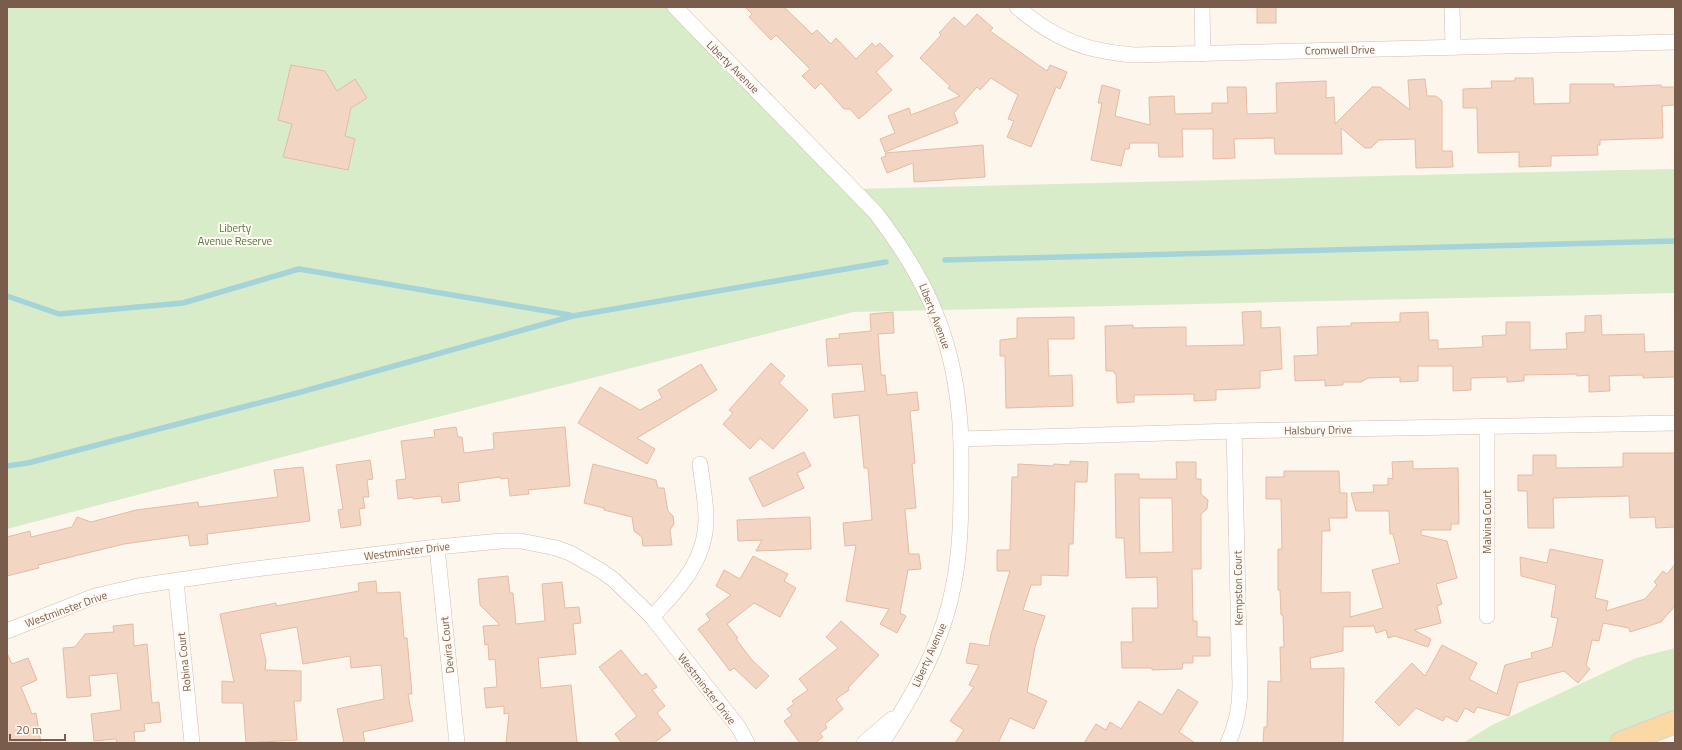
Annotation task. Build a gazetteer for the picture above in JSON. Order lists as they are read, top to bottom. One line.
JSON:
{"streets":{"street":["Cromwell Drive","Liberty Avenue","Halsbury Drive","Malvina Court","Westminster Drive","Kempston Court","Devira Court","Robina Court"]},"crossings":[["Liberty Avenue","Halsbury Drive"],["Halsbury Drive","Malvina Court"],["Halsbury Drive","Kempston Court"],["Westminster Drive","Devira Court"],["Westminster Drive","Robina Court"]],"parks":["Liberty Avenue Reserve"],"scale_bar":"20 m"}
